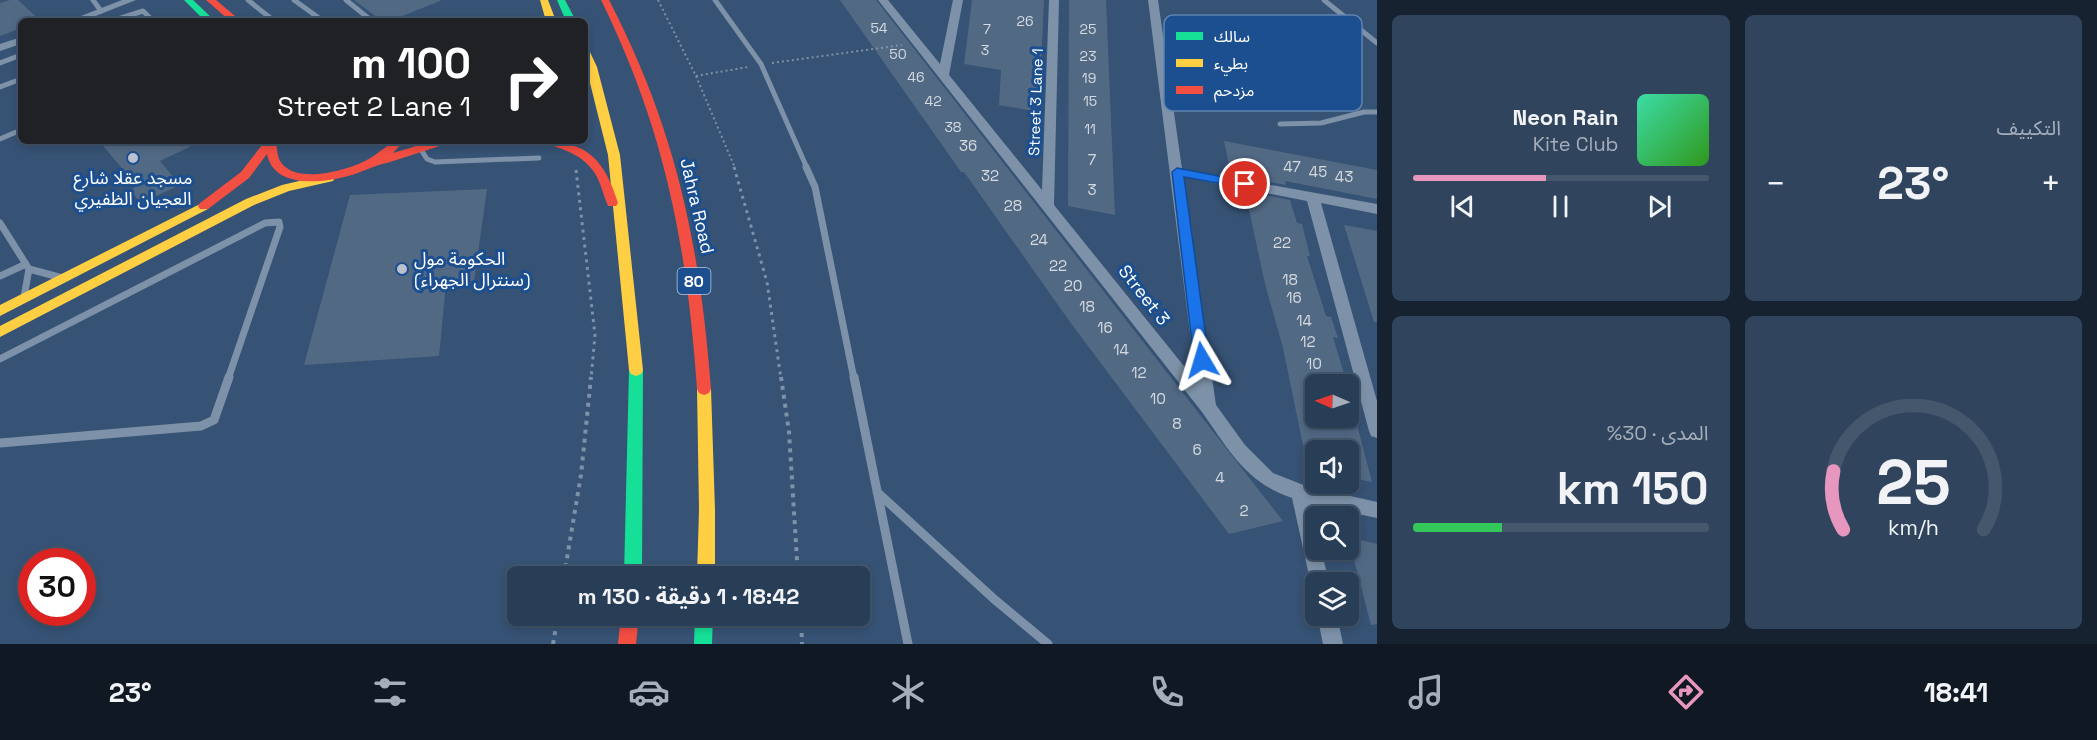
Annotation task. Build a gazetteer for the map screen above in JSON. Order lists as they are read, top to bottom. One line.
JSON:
{"streets":{"main road":["Jahra Road","80"],"street":["Street 3 Lane 1","Street 3"]},"crossings":[["Street 3 Lane 1","Street 3"]],"places":["مسجد عقلا شارع العجيان الظفيري","الحكومة مول (سنترال الجهراء)"],"house_numbers":["26","54","7","25","3","50","23","46","19","42","15","38","11","36","7","47","45","32","43","3","28","24","22","22","18","20","16","18","14","16","12","14","10","12","10","8","6","4","2"],"legend":["سالك","بطيء","مزدحم"],"north":"left","page":{"tile":["التكييف",["المدى · 30%","150 km"]],"turn":["100 m","Street 2 Lane 1"],"song":["Neon Rain","Kite Club"],"heat":["−","23°","+"],"limit":"30","trip":"18:42 · 1 دقيقة · 130 m","tabs":["18:41","23°"],"gauge":["25","km/h"]}}
